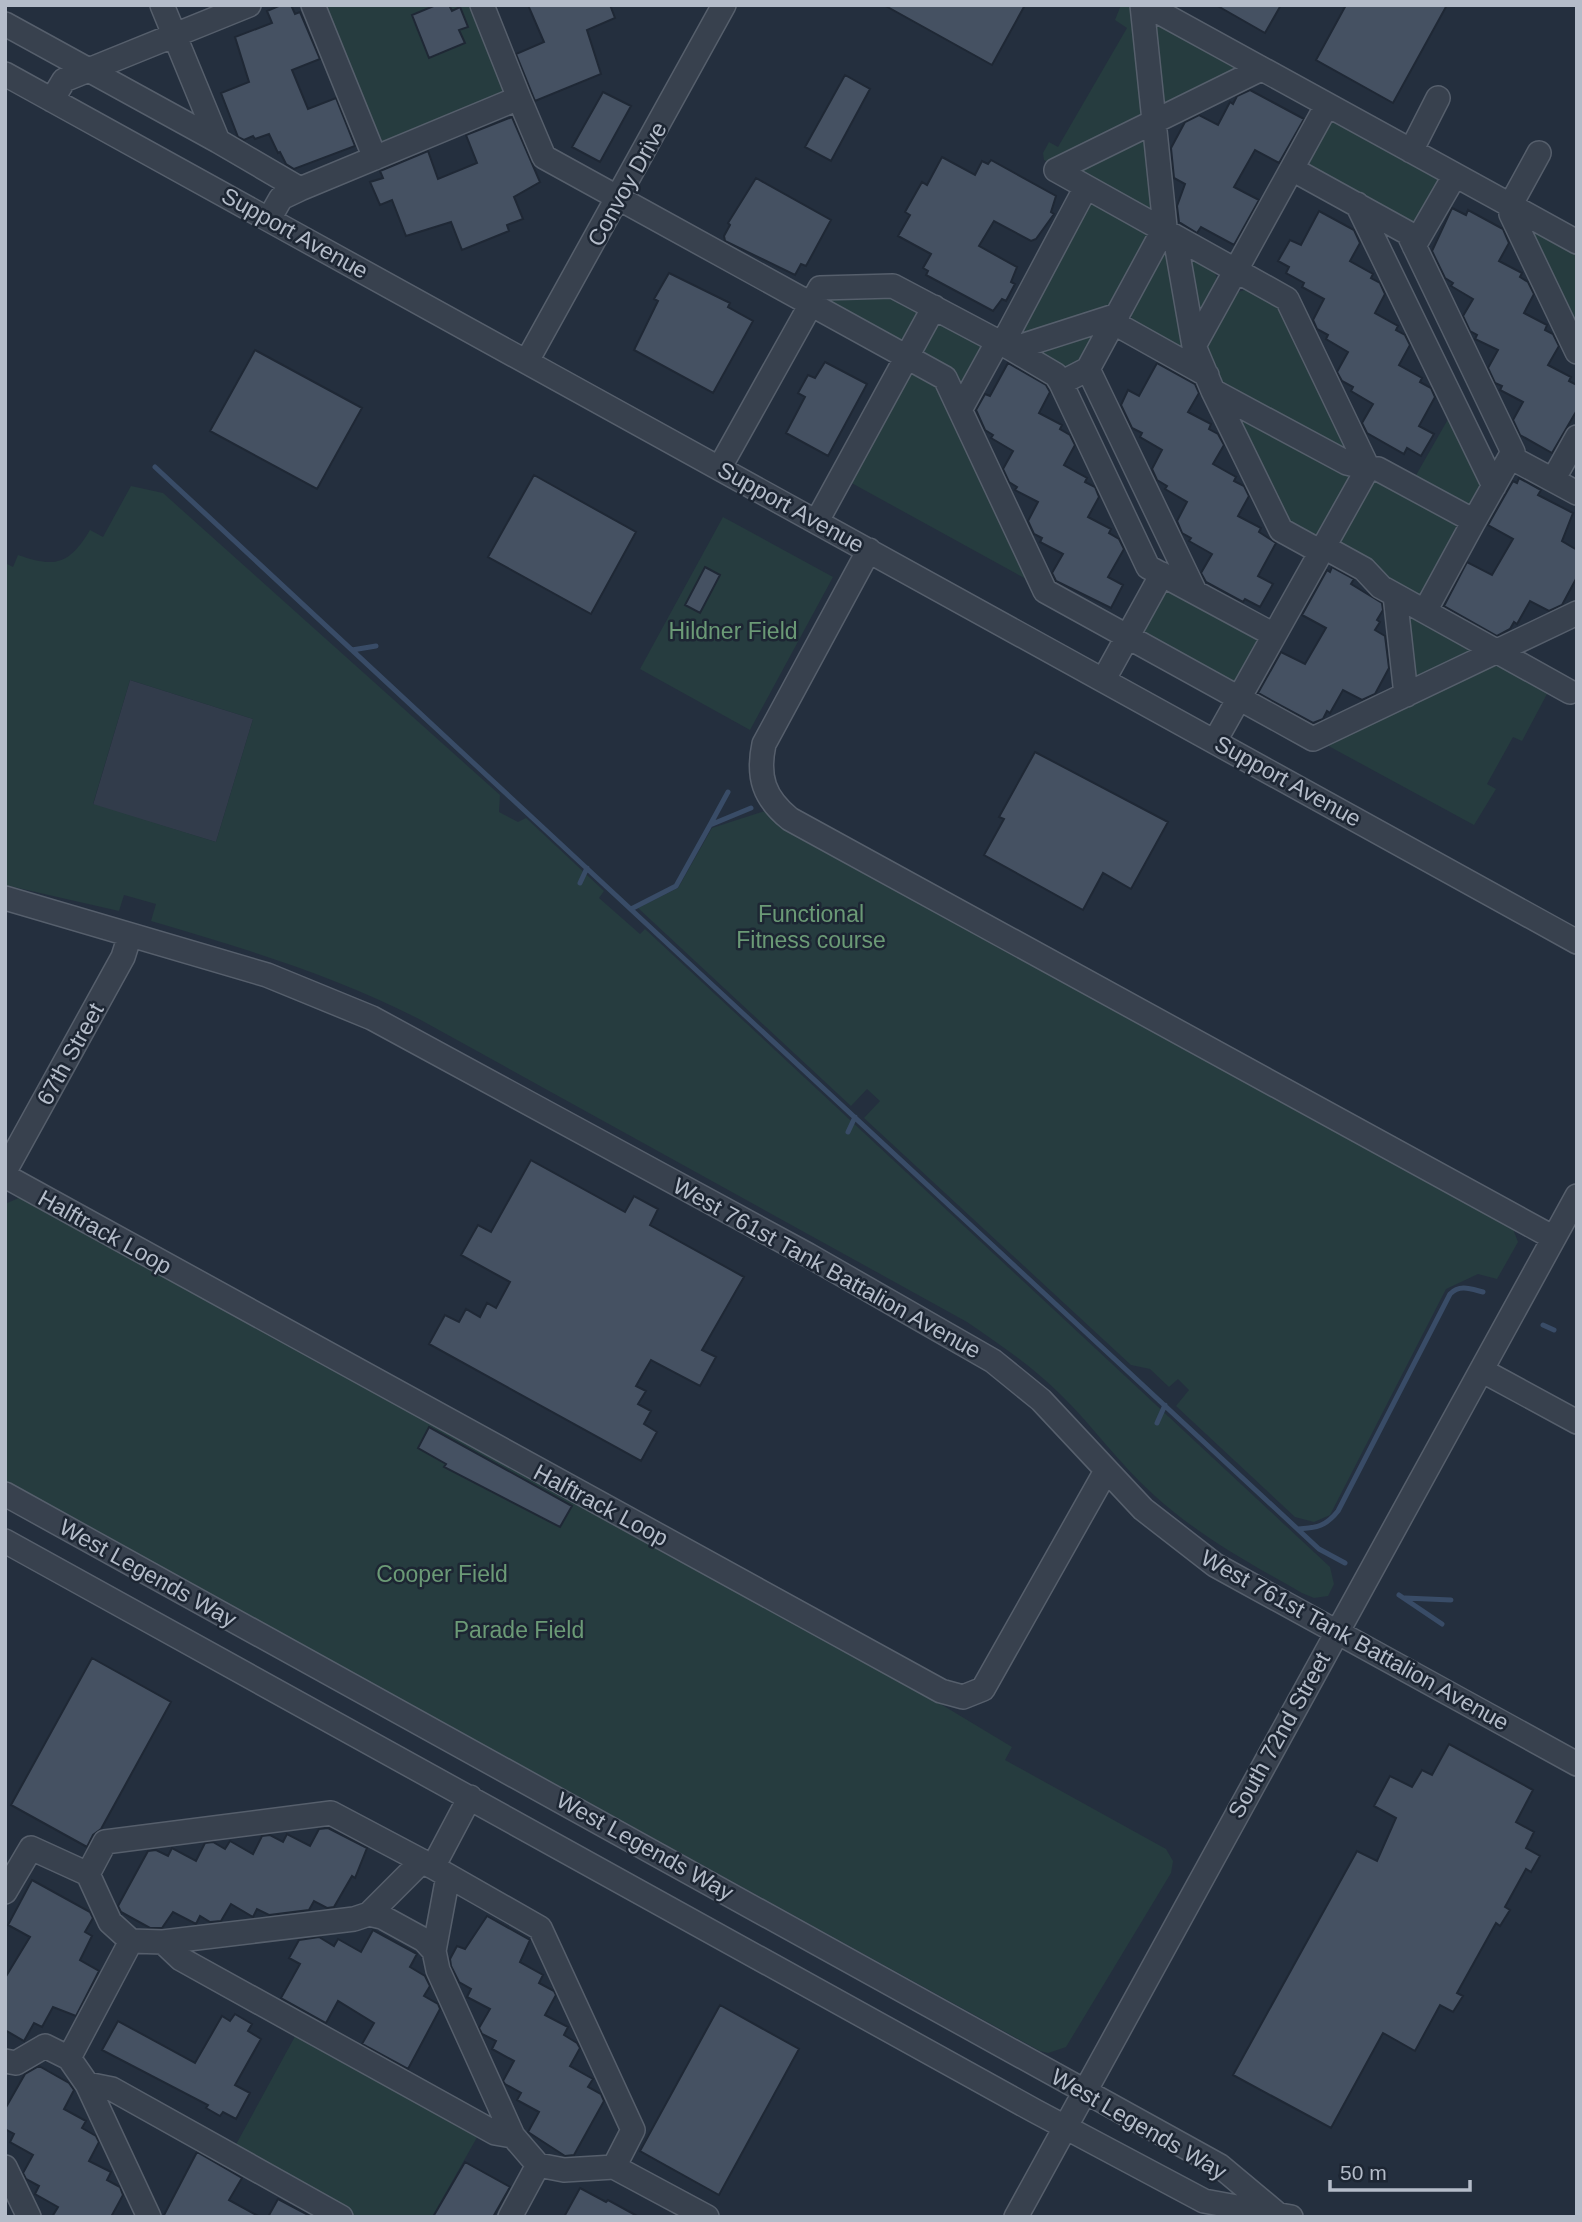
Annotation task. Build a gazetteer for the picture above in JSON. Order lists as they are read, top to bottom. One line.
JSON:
{"streets":{"street":["Convoy Drive","Support Avenue","67th Street","Halftrack Loop","West 761st Tank Battalion Avenue","West Legends Way","South 72nd Street"]},"crossings":[["Convoy Drive","Support Avenue"],["67th Street","Halftrack Loop"],["67th Street","West 761st Tank Battalion Avenue"],["Halftrack Loop","West 761st Tank Battalion Avenue"],["West 761st Tank Battalion Avenue","South 72nd Street"],["West Legends Way","South 72nd Street"]],"parks":["Hildner Field","Functional Fitness course","Cooper Field","Parade Field"],"scale_bar":"50 m"}
